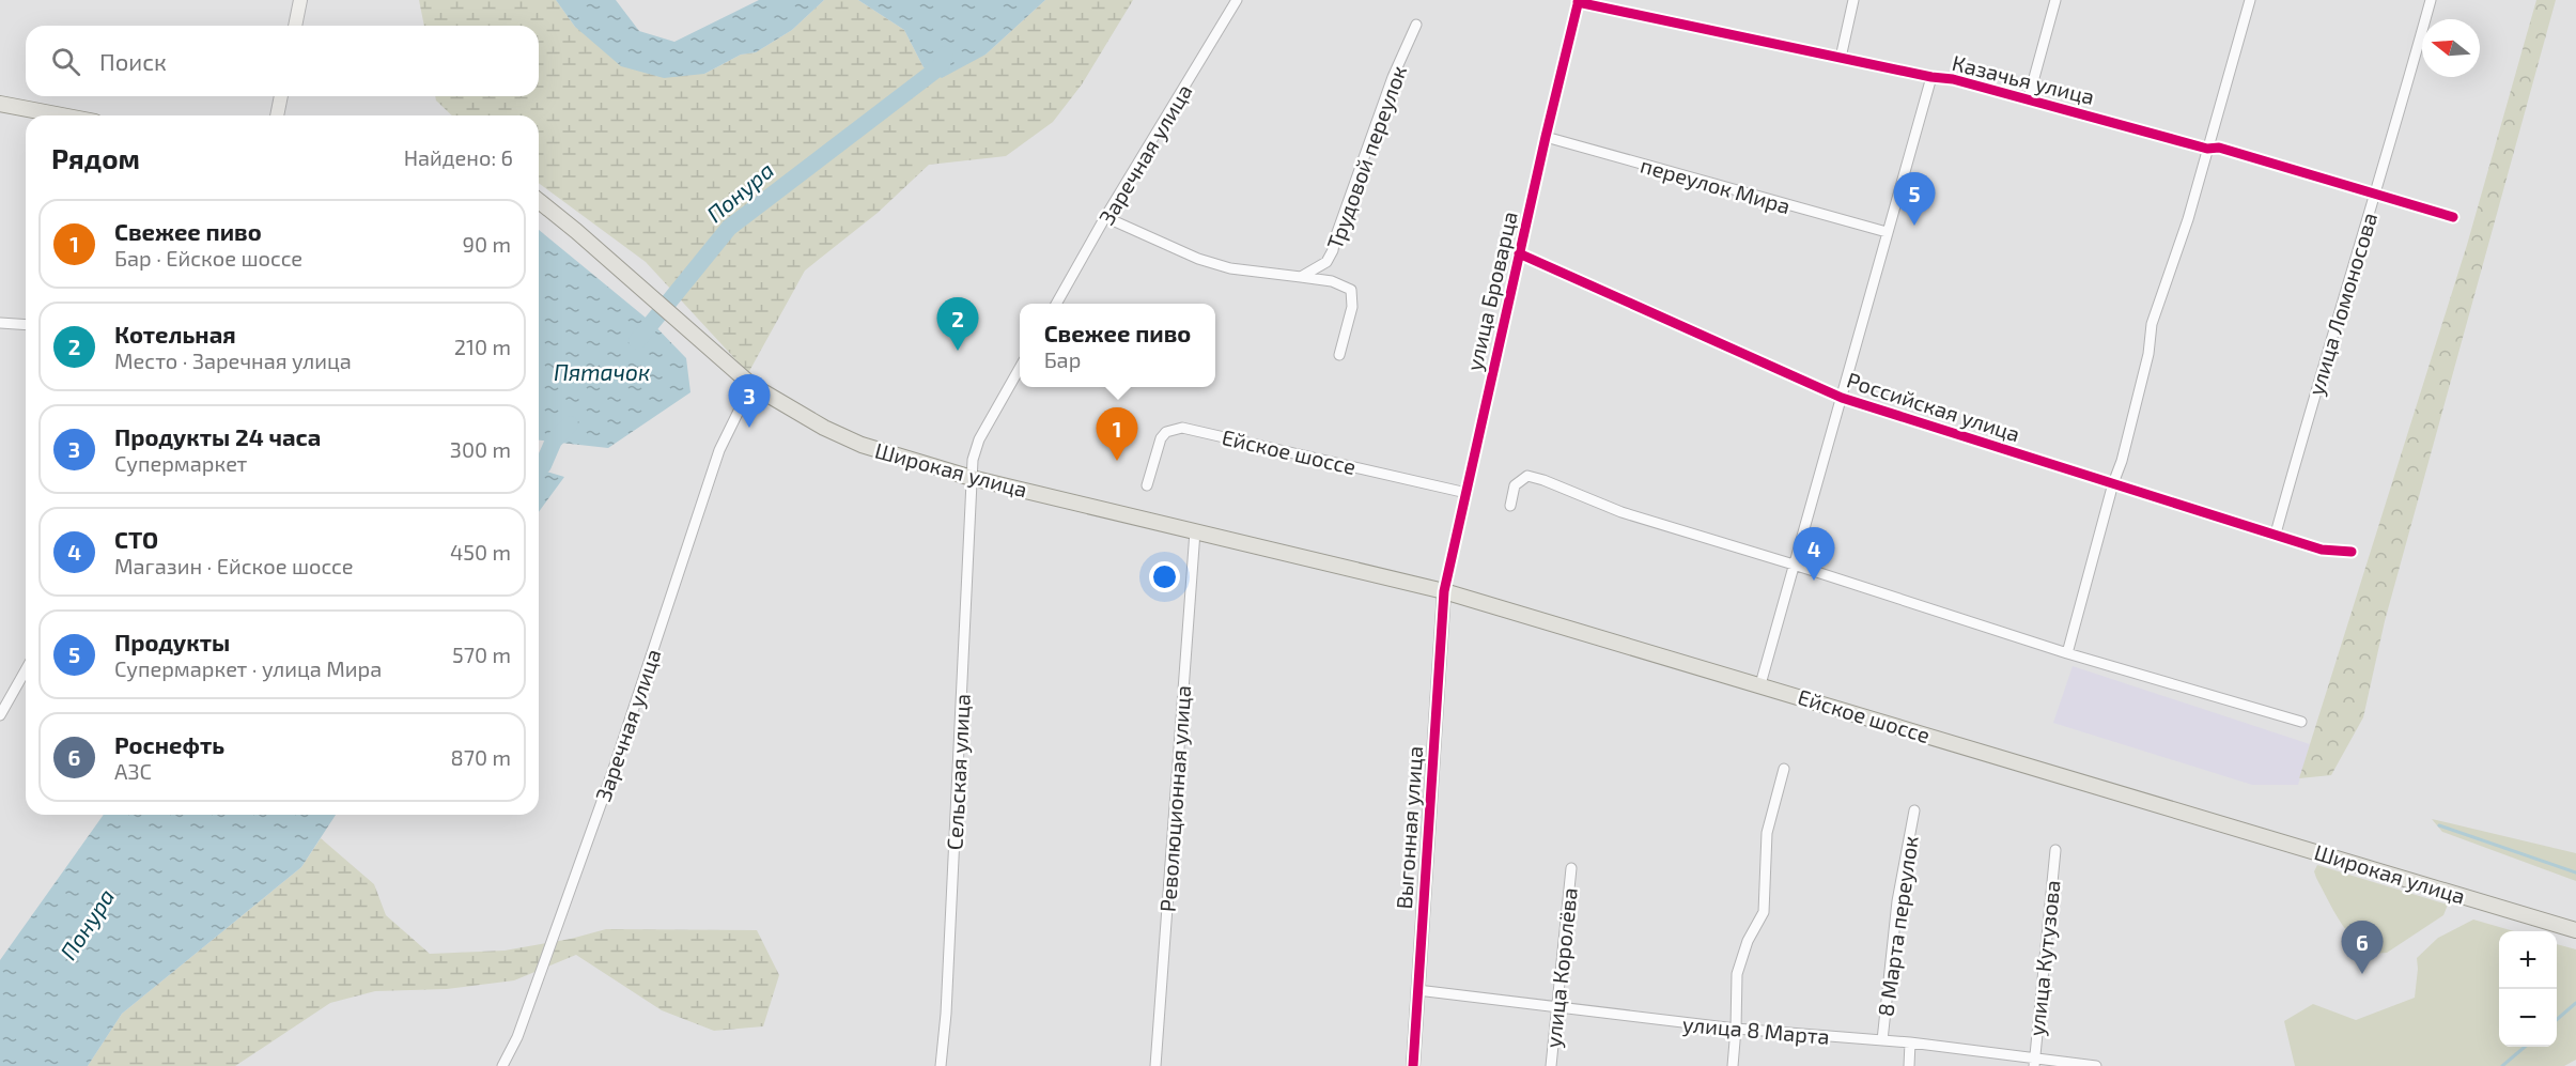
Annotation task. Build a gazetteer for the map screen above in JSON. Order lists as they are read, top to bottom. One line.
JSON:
{"streets":{"main road":["Ейское шоссе","Широкая улица"],"street":["Казачья улица","Заречная улица","Трудовой переулок","переулок Мира","улица Броварца","улица Ломоносова","Российская улица","Сельская улица","Революционная улица","Выгонная улица","8 Марта переулок","улица Кутузова","улица Королёва","улица 8 Марта"]},"crossings":[["Казачья улица","улица Броварца"],["Казачья улица","улица Ломоносова"],["Заречная улица","Трудовой переулок"],["Заречная улица","Широкая улица"],["переулок Мира","улица Броварца"],["улица Броварца","Российская улица"],["улица Броварца","Ейское шоссе"],["улица Броварца","Широкая улица"],["улица Броварца","Выгонная улица"],["улица Ломоносова","Российская улица"],["Ейское шоссе","Широкая улица"],["Ейское шоссе","Выгонная улица"],["Широкая улица","Сельская улица"],["Широкая улица","Революционная улица"],["Широкая улица","Выгонная улица"],["Выгонная улица","улица 8 Марта"],["8 Марта переулок","улица 8 Марта"],["улица Кутузова","улица 8 Марта"],["улица Королёва","улица 8 Марта"]],"water":["Понура","Пятачок"],"north":"left","page":{"search":"Поиск","heading":["Рядом","Найдено: 6"],"pins":["5","2","3","1","4","6"],"list":[{"mark":"1","name":"Свежее пиво","note":"Бар · Ейское шоссе","value":"90 m"},{"mark":"2","name":"Котельная","note":"Место · Заречная улица","value":"210 m"},{"mark":"3","name":"Продукты 24 часа","note":"Супермаркет","value":"300 m"},{"mark":"4","name":"СТО","note":"Магазин · Ейское шоссе","value":"450 m"},{"mark":"5","name":"Продукты","note":"Супермаркет · улица Мира","value":"570 m"},{"mark":"6","name":"Роснефть","note":"АЗС","value":"870 m"}],"popup":["Свежее пиво","Бар"],"map_buttons":["+","−"]}}
